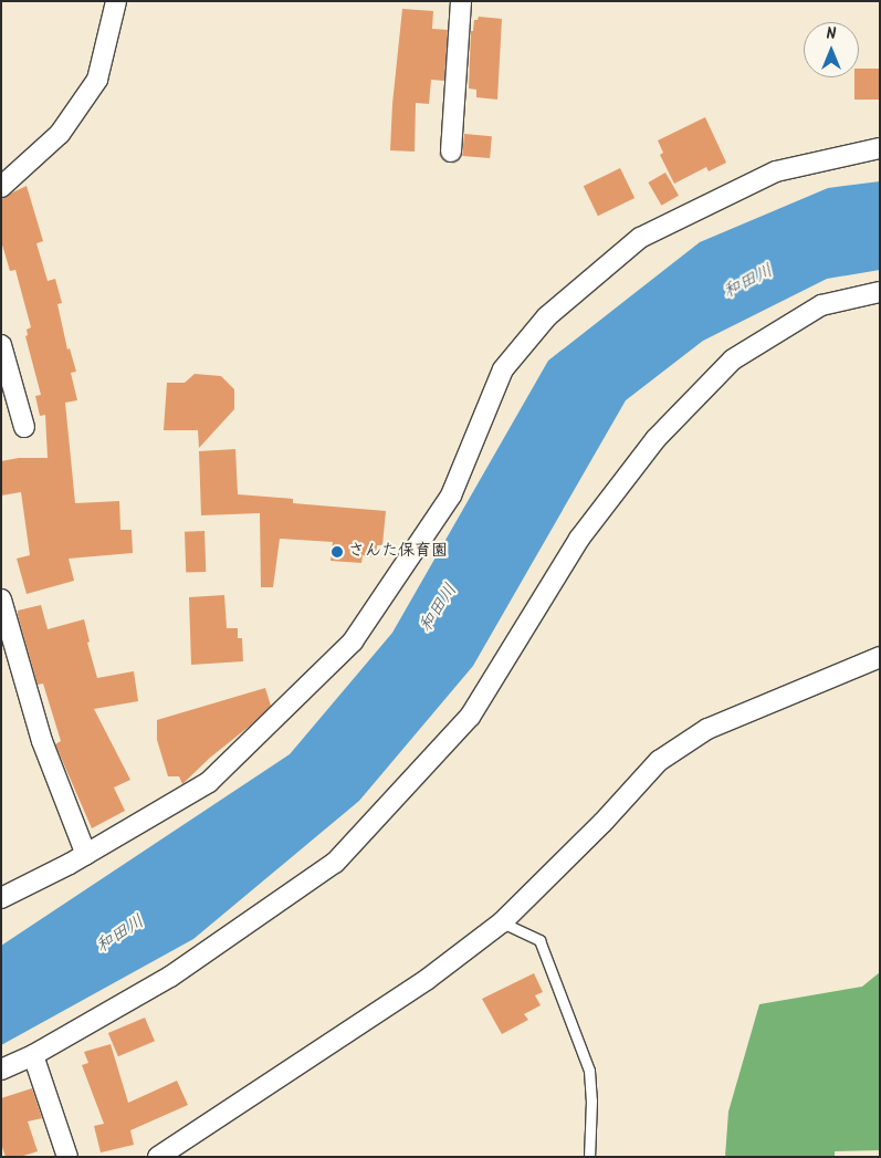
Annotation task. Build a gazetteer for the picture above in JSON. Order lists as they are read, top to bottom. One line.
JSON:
{"water":["和田川"],"places":["さんた保育園"],"north":"top"}
